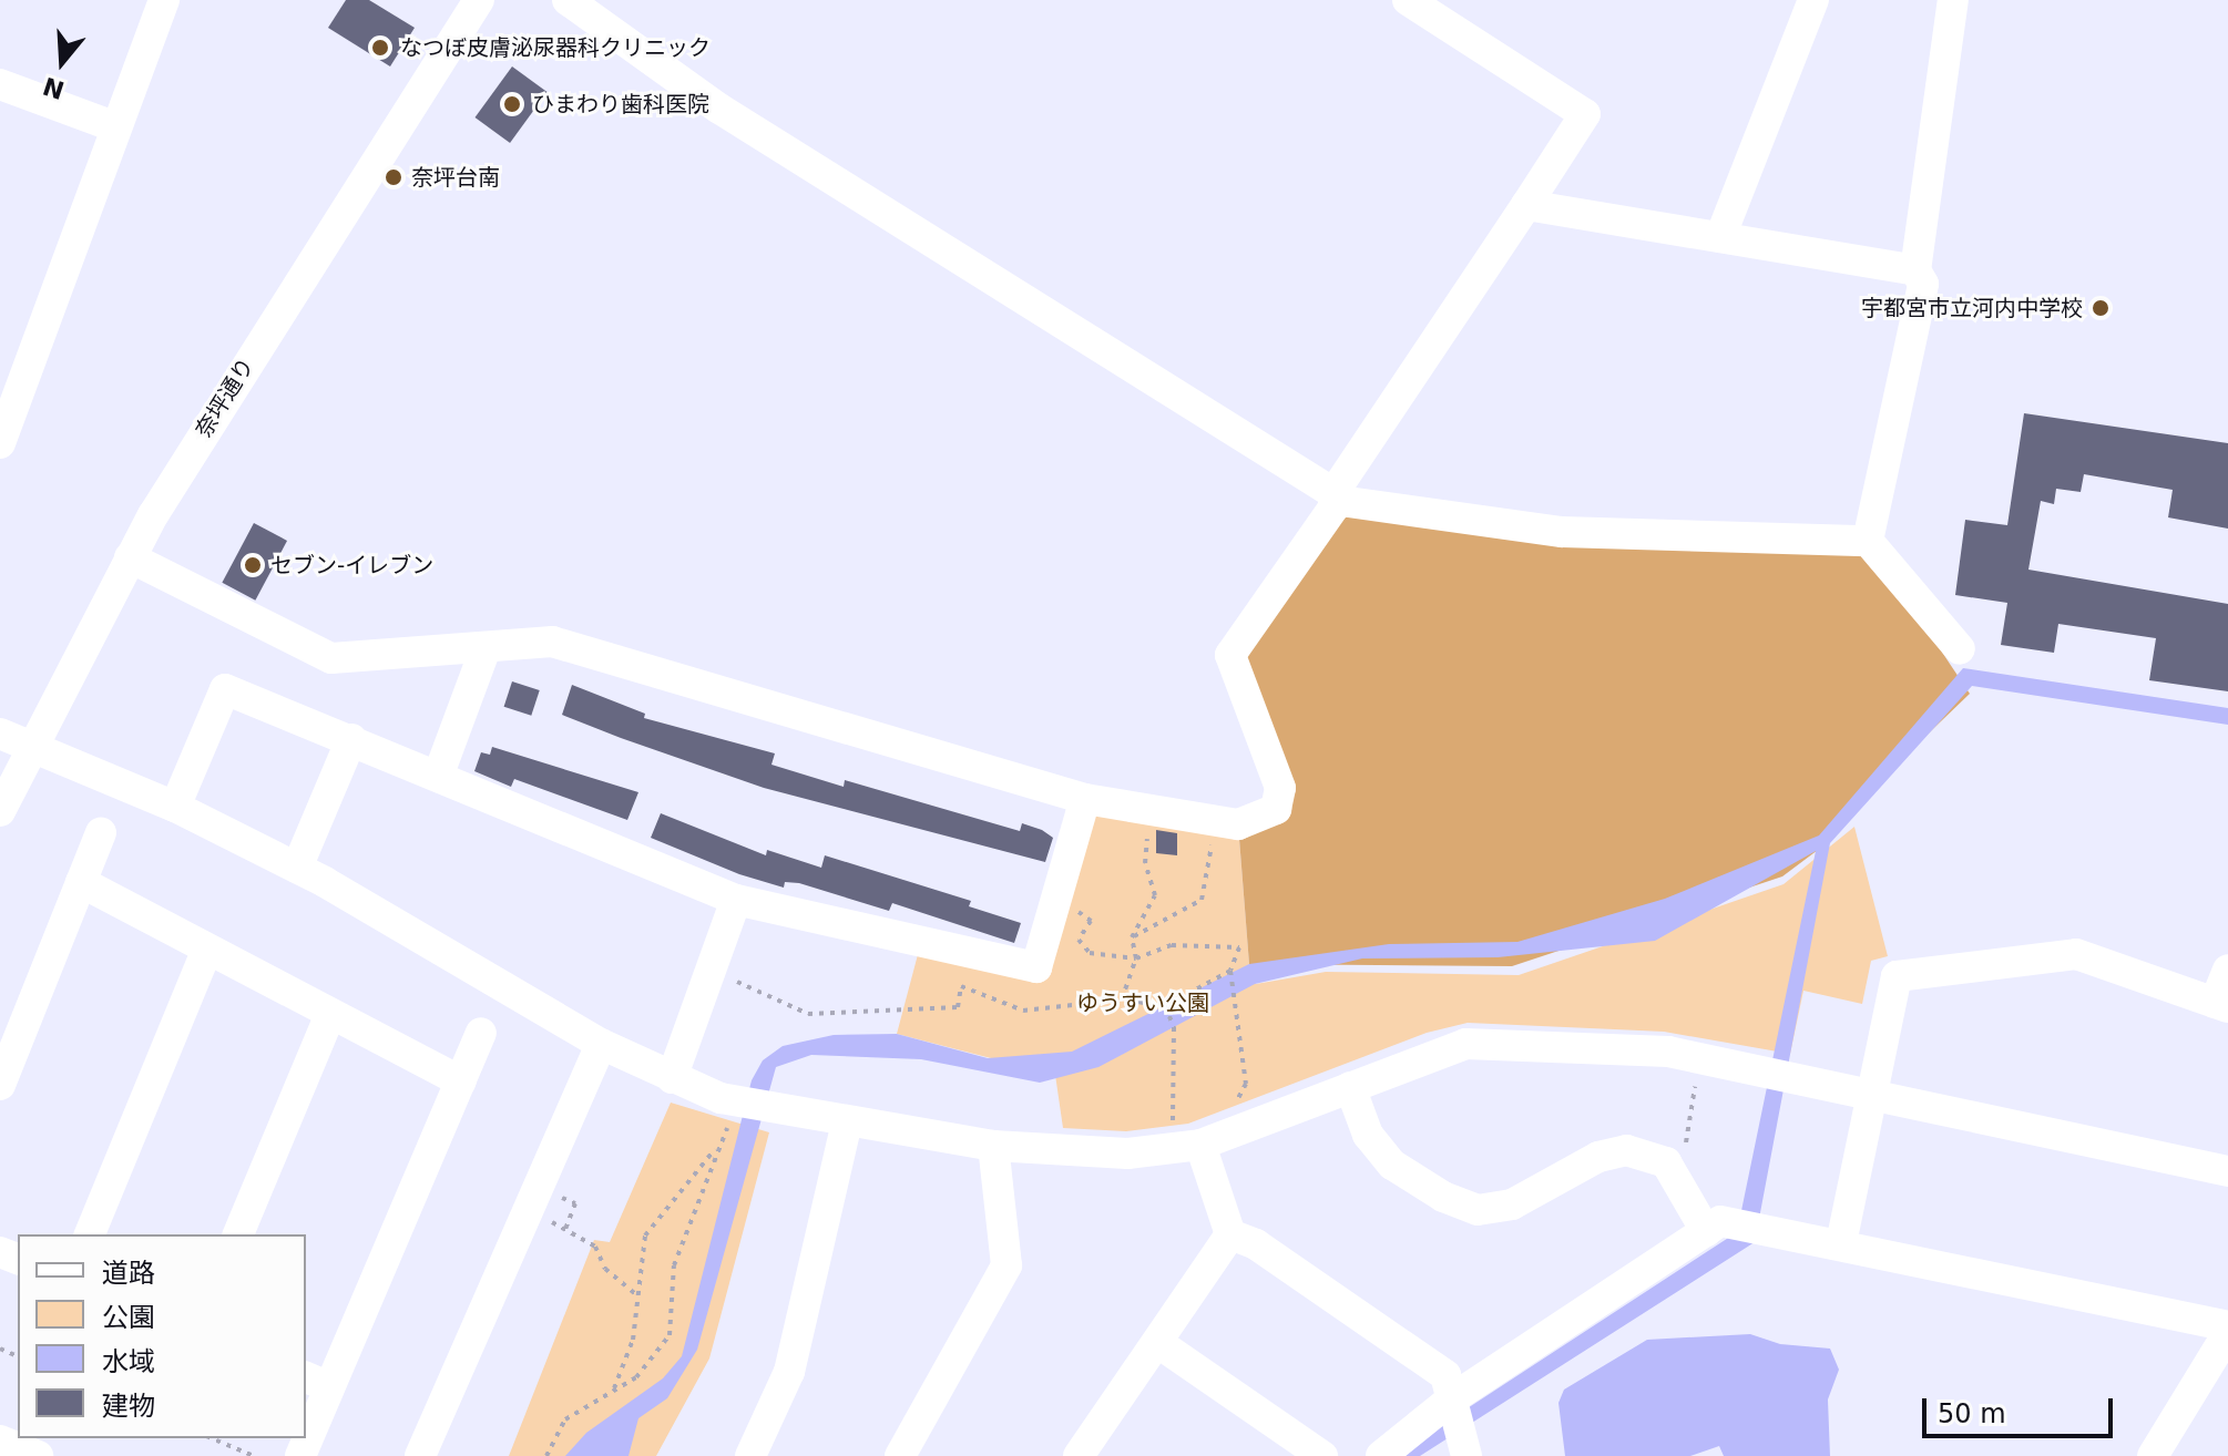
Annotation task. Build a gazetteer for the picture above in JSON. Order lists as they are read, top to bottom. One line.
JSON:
{"streets":{"street":["奈坪通り"]},"parks":["ゆうすい公園"],"places":["なつぼ皮膚泌尿器科クリニック","ひまわり歯科医院","奈坪台南","宇都宮市立河内中学校","セブン-イレブン"],"legend":["道路","公園","水域","建物"],"scale_bar":"50 m","north":"bottom"}
